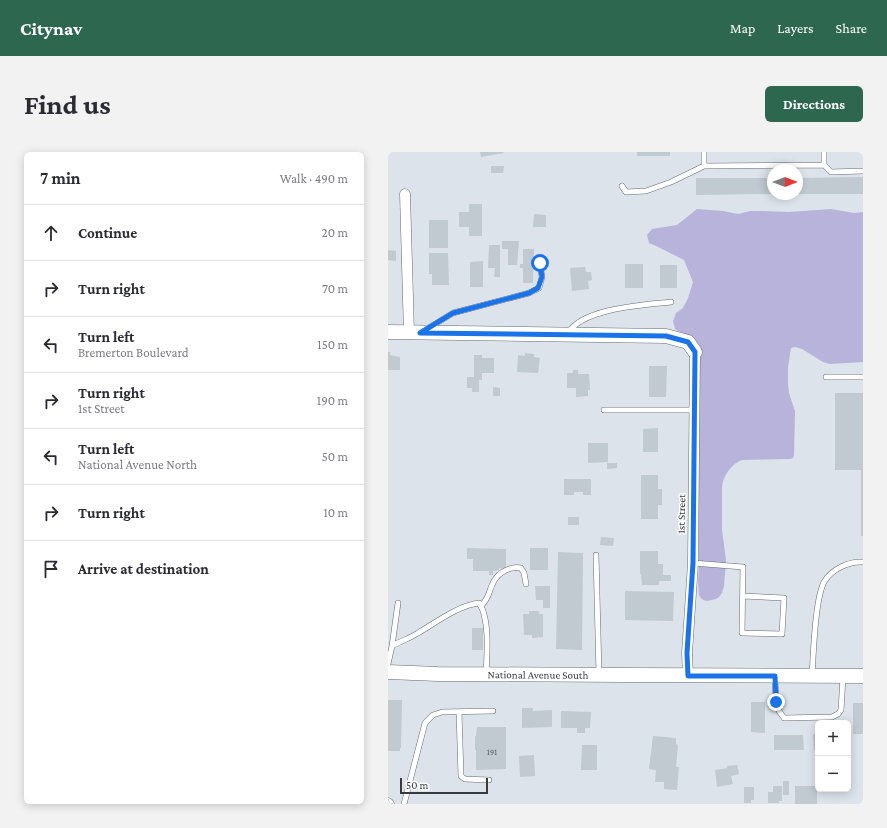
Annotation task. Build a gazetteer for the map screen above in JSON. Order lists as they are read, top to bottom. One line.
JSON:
{"streets":{"main road":["National Avenue South"],"street":["1st Street"]},"crossings":[["1st Street","National Avenue South"]],"house_numbers":["191"],"scale_bar":"50 m","north":"right","page":{"header":"Citynav","nav":["Map","Layers","Share"],"buttons":"Directions","title":"Find us","heading":["7 min","Walk · 490 m"],"list":[["Continue","20 m"],["Turn right","70 m"],["Turn left","Bremerton Boulevard","150 m"],["Turn right","1st Street","190 m"],["Turn left","National Avenue North","50 m"],["Turn right","10 m"],"Arrive at destination"],"map_buttons":["+","−"],"scale":"50 m"}}
